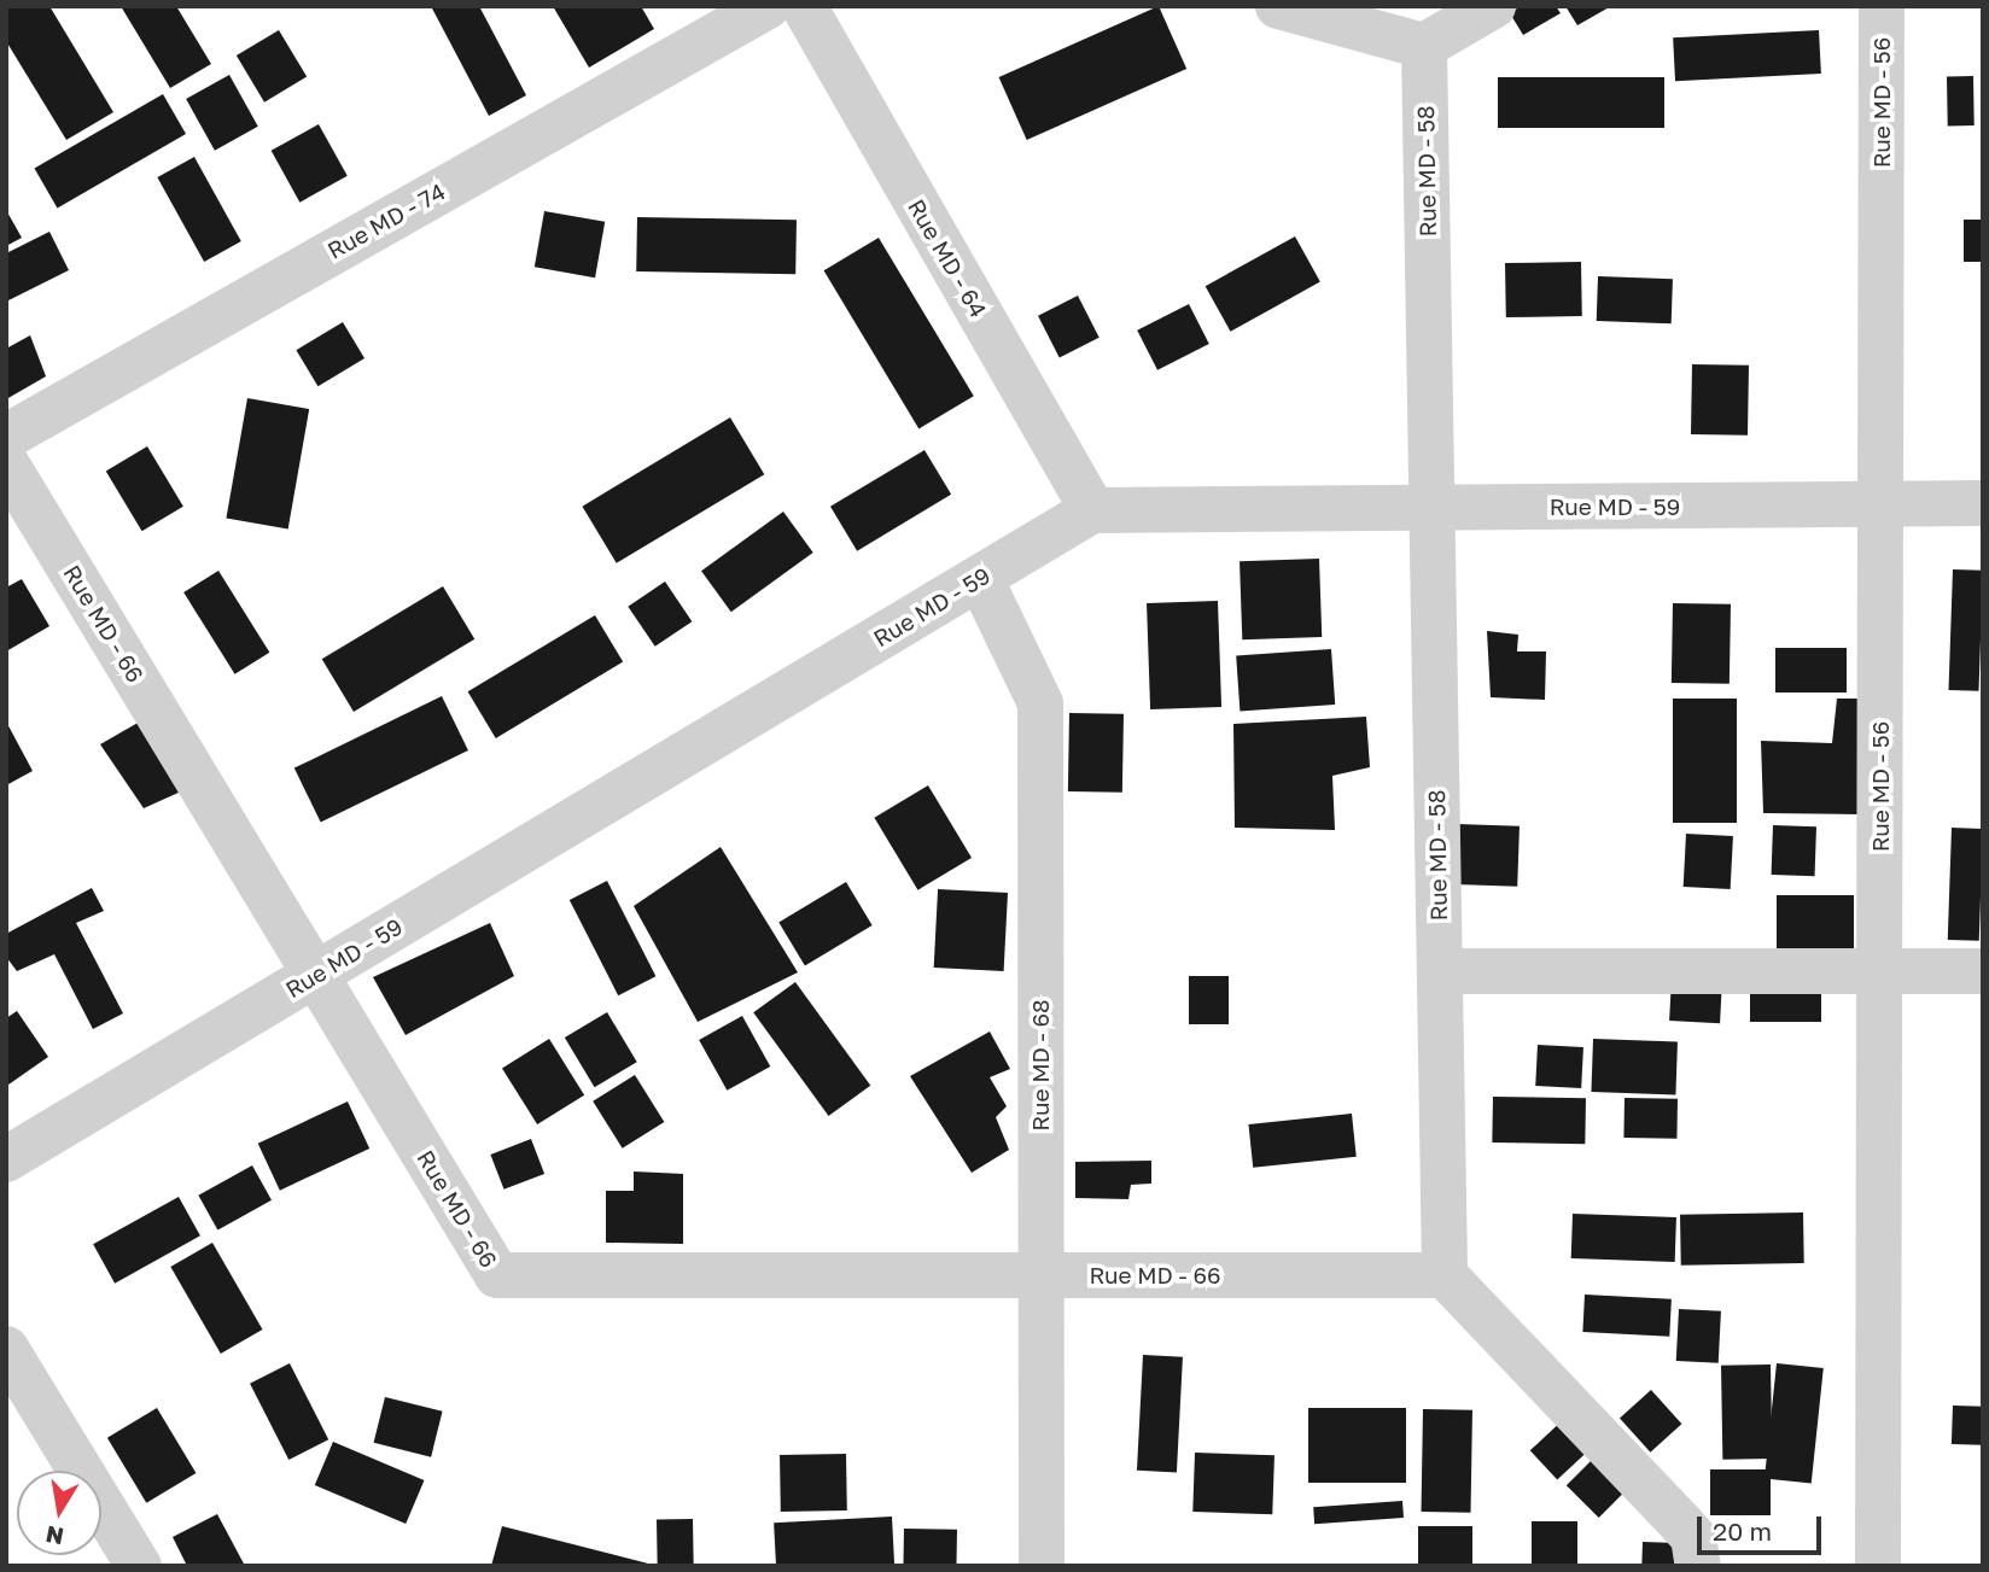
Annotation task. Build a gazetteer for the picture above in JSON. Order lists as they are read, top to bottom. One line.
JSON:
{"streets":{"street":["Rue MD - 56","Rue MD - 58","Rue MD - 74","Rue MD - 64","Rue MD - 59","Rue MD - 66","Rue MD - 68"]},"crossings":[["Rue MD - 56","Rue MD - 59"],["Rue MD - 58","Rue MD - 59"],["Rue MD - 58","Rue MD - 66"],["Rue MD - 64","Rue MD - 59"],["Rue MD - 59","Rue MD - 66"],["Rue MD - 59","Rue MD - 68"],["Rue MD - 66","Rue MD - 68"]],"scale_bar":"20 m","north":"bottom"}
